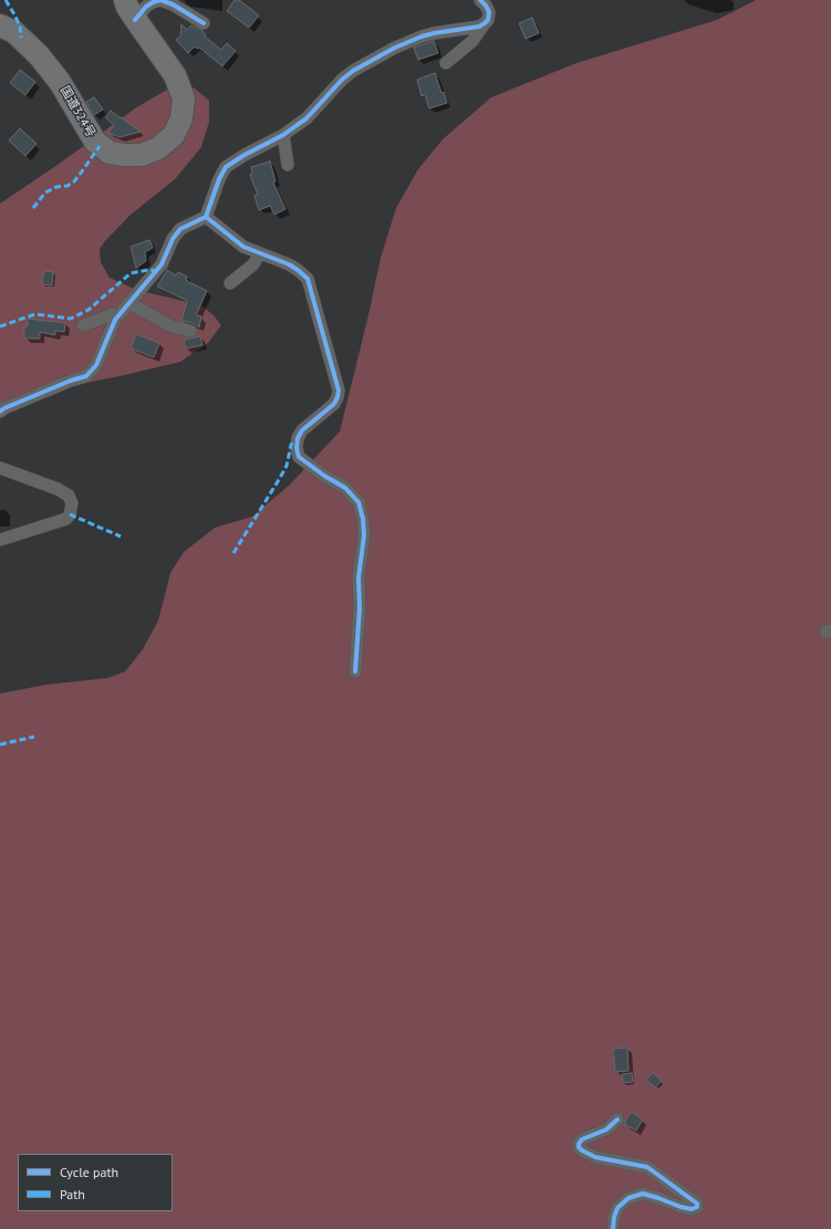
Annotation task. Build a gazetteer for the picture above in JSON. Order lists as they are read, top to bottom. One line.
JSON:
{"streets":{"highway":["国道324号"]},"legend":["Cycle path","Path"]}
